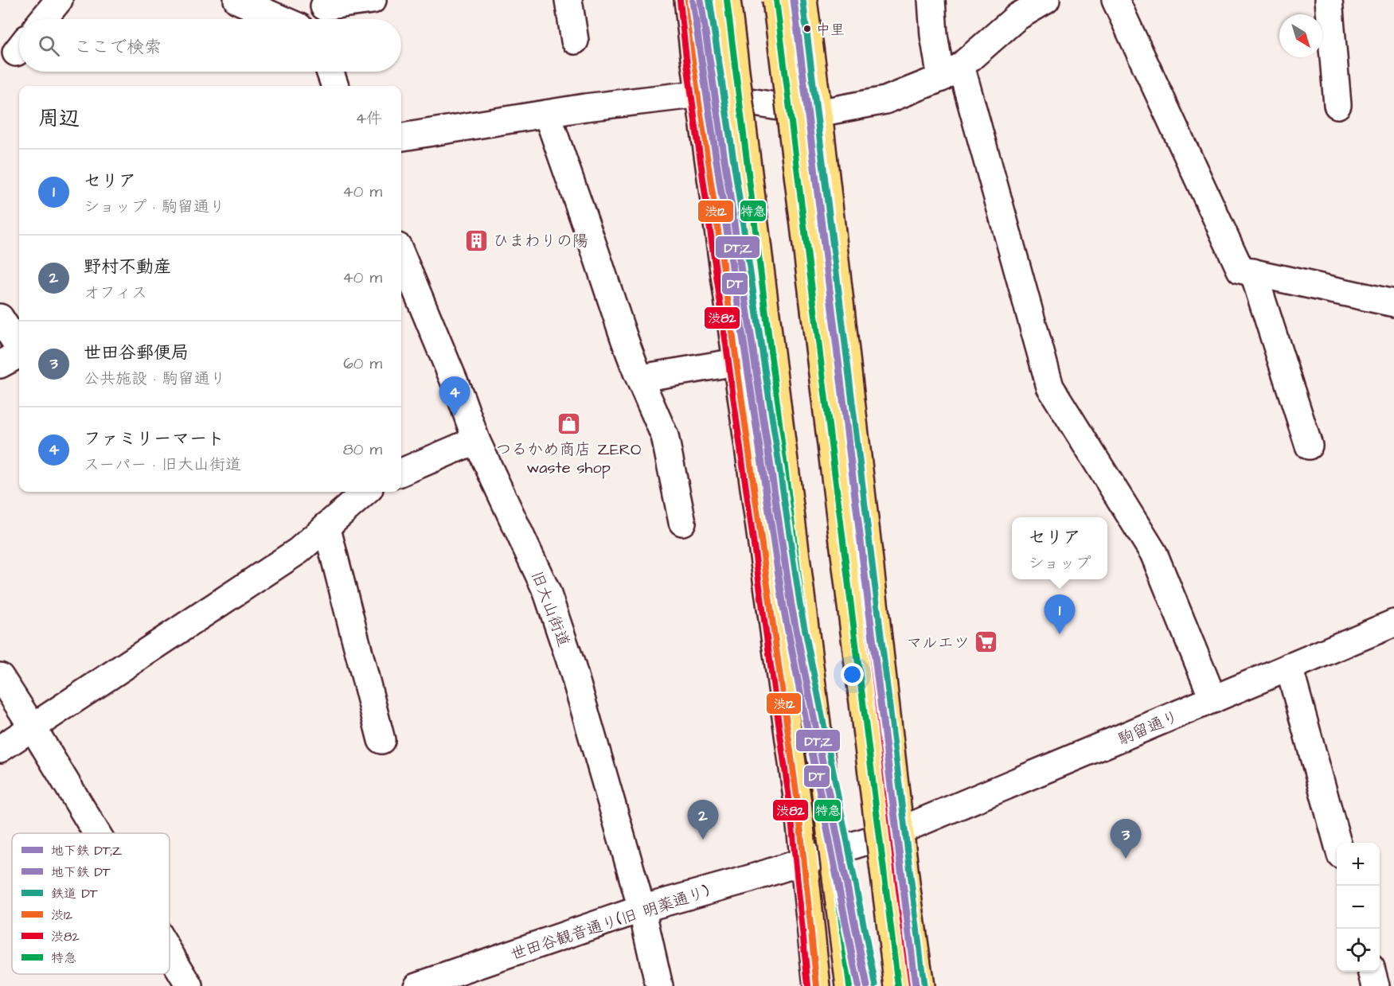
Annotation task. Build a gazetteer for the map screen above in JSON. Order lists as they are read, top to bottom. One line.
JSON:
{"streets":{"street":["旧大山街道","駒留通り","世田谷観音通り(旧 明薬通り)"]},"crossings":[["旧大山街道","世田谷観音通り(旧 明薬通り)"],["駒留通り","世田谷観音通り(旧 明薬通り)"]],"places":{"other":["中里"],"building":["ひまわりの陽"],"shop":["つるかめ商店 ZERO waste shop"],"supermarket":["マルエツ"]},"lines":["metro line DT;Z","rail line DT","transit line 渋12","transit line 特急","transit line 渋82","metro line DT"],"legend":["地下鉄 DT;Z","地下鉄 DT","鉄道 DT","渋12","渋82","特急"],"north":"bottom right","page":{"search":"ここで検索","heading":["周辺","4件"],"list":[{"mark":"1","name":"セリア","note":"ショップ · 駒留通り","value":"40 m"},{"mark":"2","name":"野村不動産","note":"オフィス","value":"40 m"},{"mark":"3","name":"世田谷郵便局","note":"公共施設 · 駒留通り","value":"60 m"},{"mark":"4","name":"ファミリーマート","note":"スーパー · 旧大山街道","value":"80 m"}],"pins":["4","1","2","3"],"popup":["セリア","ショップ"],"map_buttons":["+","−"]}}
